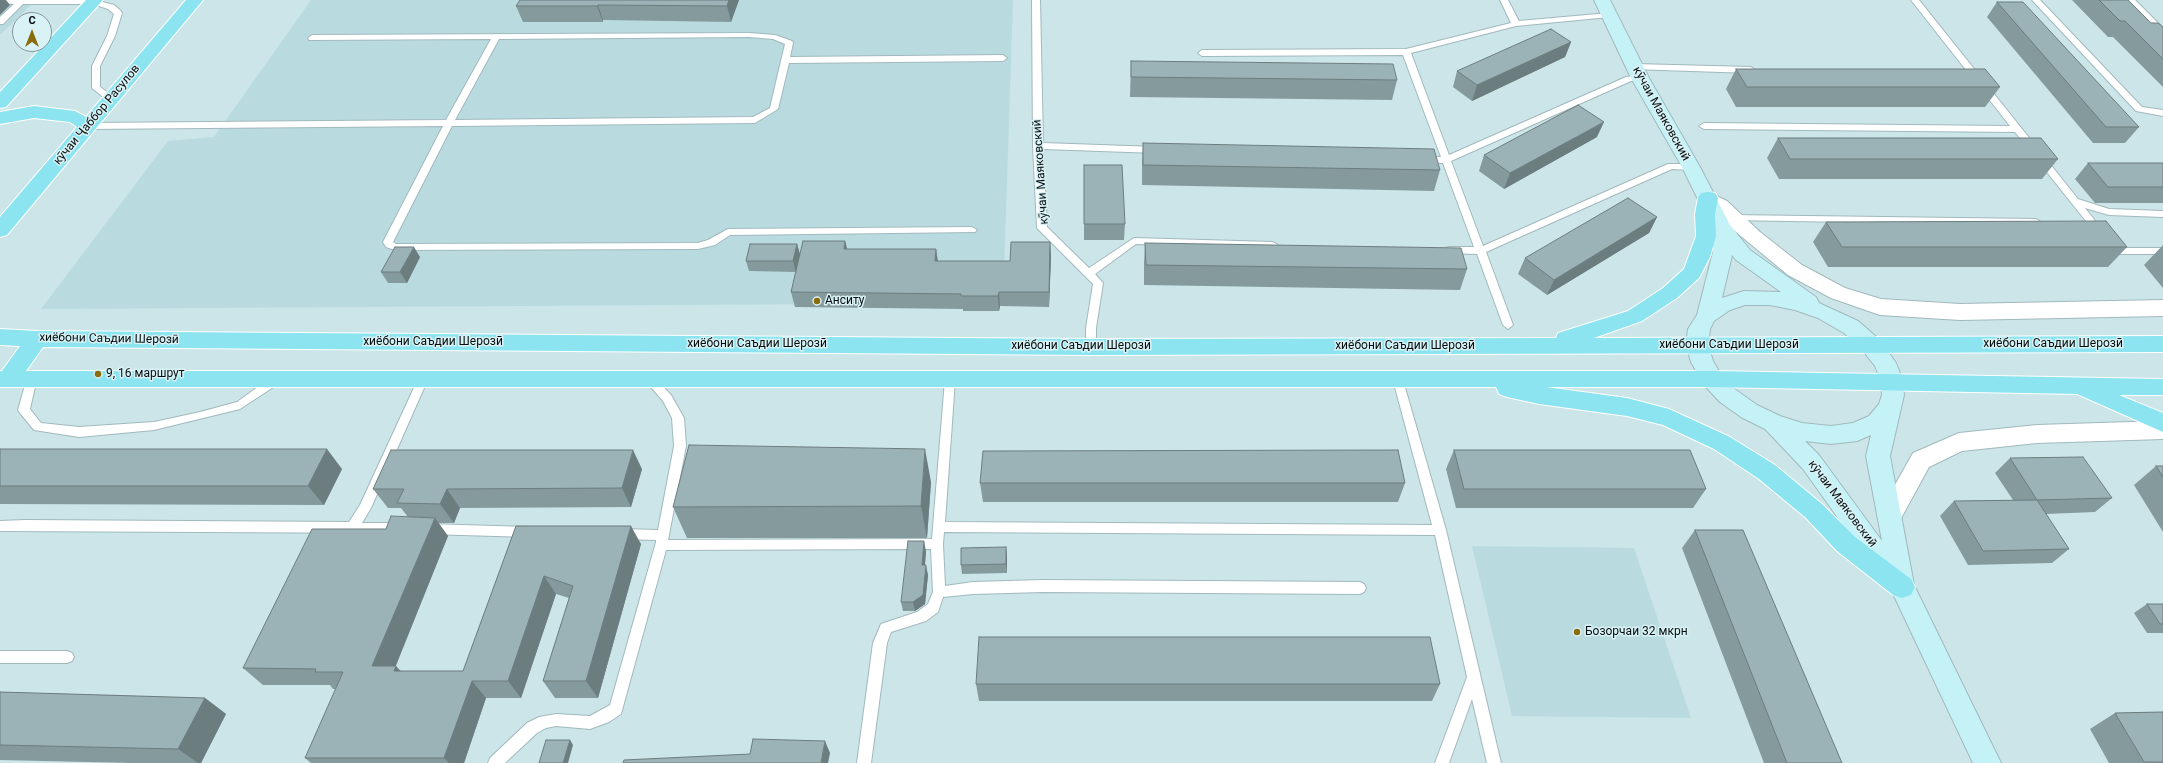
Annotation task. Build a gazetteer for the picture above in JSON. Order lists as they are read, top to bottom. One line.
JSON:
{"streets":{"main road":["кӯчаи Ҷаббор Расулов","хиёбони Саъдии Шерозӣ"],"street":["кӯчаи Маяковский"]},"crossings":[["кӯчаи Маяковский","хиёбони Саъдии Шерозӣ"]],"places":["Анситу","9, 16 маршрут","Бозорчаи 32 мкрн"],"north":"top"}
